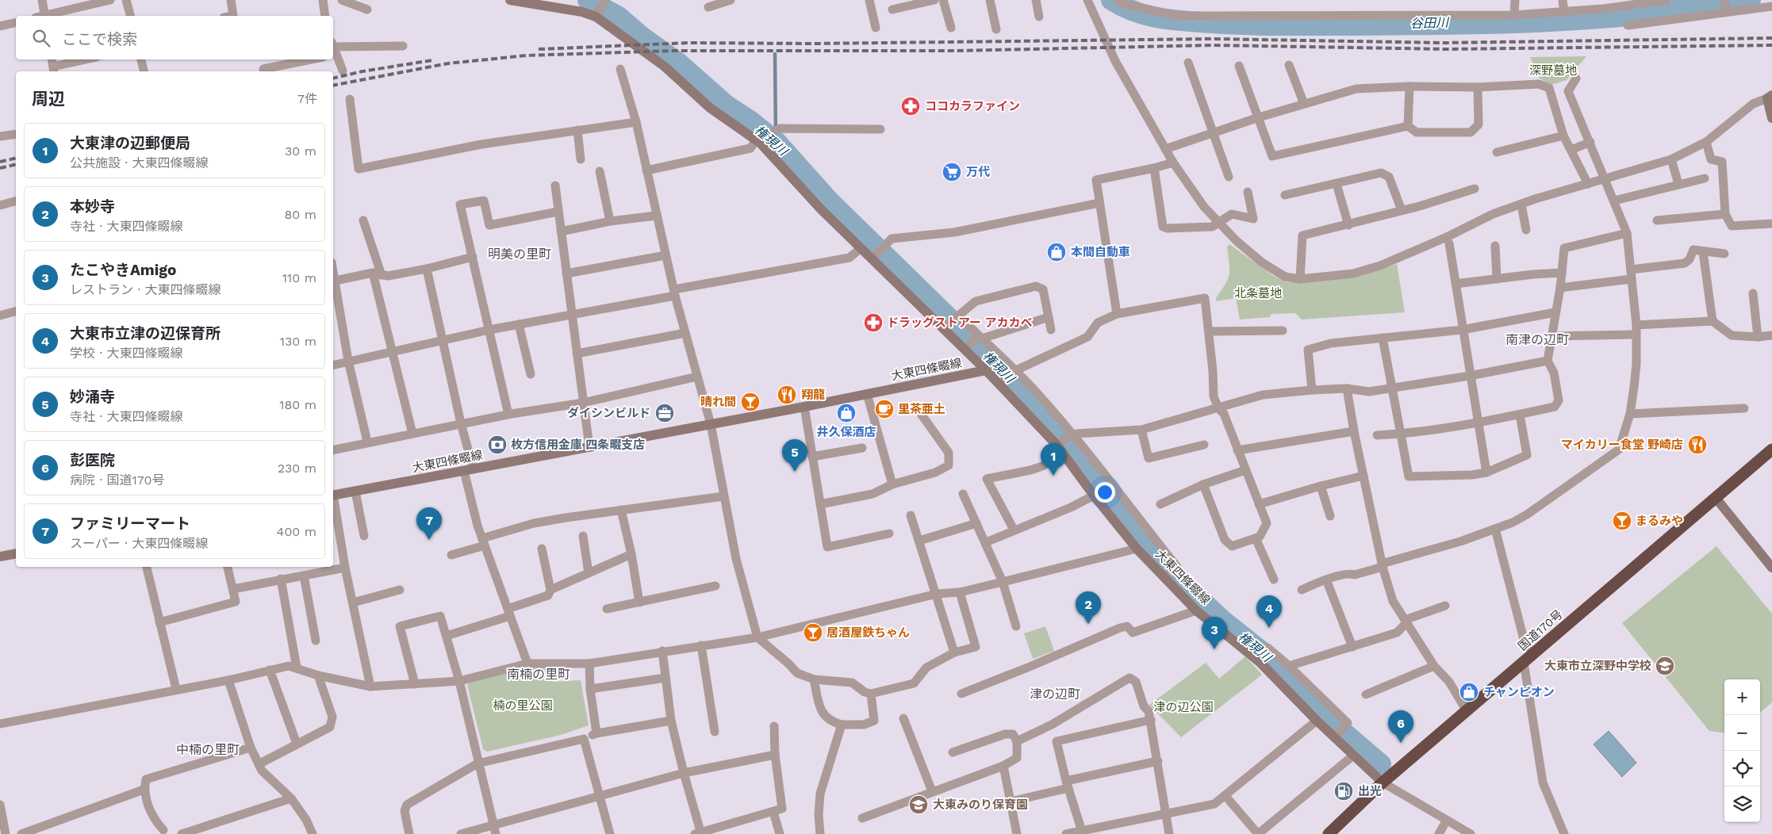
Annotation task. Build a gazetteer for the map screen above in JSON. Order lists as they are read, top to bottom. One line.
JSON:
{"streets":{"highway":["国道170号"],"main road":["大東四條畷線"]},"crossings":[["大東四條畷線","国道170号"]],"districts":["明美の里町","南津の辺町","南楠の里町","津の辺町","中楠の里町"],"water":["谷田川","権現川"],"parks":["深野墓地","北条墓地","楠の里公園","津の辺公園"],"places":{"pharmacy":["ココカラファイン","ドラッグストアー アカカベ"],"supermarket":["万代"],"shop":["本間自動車","井久保酒店","チャンピオン"],"restaurant":["翔龍","マイカリー食堂 野崎店"],"bar":["晴れ間","まるみや","居酒屋鉄ちゃん"],"cafe":["里茶亜土"],"office":["ダイシンビルド"],"bank":["枚方信用金庫 四条畷支店"],"school or university":["大東市立深野中学校","大東みのり保育園"],"fuel station":["出光"]},"page":{"search":"ここで検索","heading":["周辺","7件"],"list":[{"mark":"1","name":"大東津の辺郵便局","note":"公共施設 · 大東四條畷線","value":"30 m"},{"mark":"2","name":"本妙寺","note":"寺社 · 大東四條畷線","value":"80 m"},{"mark":"3","name":"たこやきAmigo","note":"レストラン · 大東四條畷線","value":"110 m"},{"mark":"4","name":"大東市立津の辺保育所","note":"学校 · 大東四條畷線","value":"130 m"},{"mark":"5","name":"妙涌寺","note":"寺社 · 大東四條畷線","value":"180 m"},{"mark":"6","name":"彭医院","note":"病院 · 国道170号","value":"230 m"},{"mark":"7","name":"ファミリーマート","note":"スーパー · 大東四條畷線","value":"400 m"}],"pins":["5","1","7","2","4","3","6"],"map_buttons":["+","−"]}}
